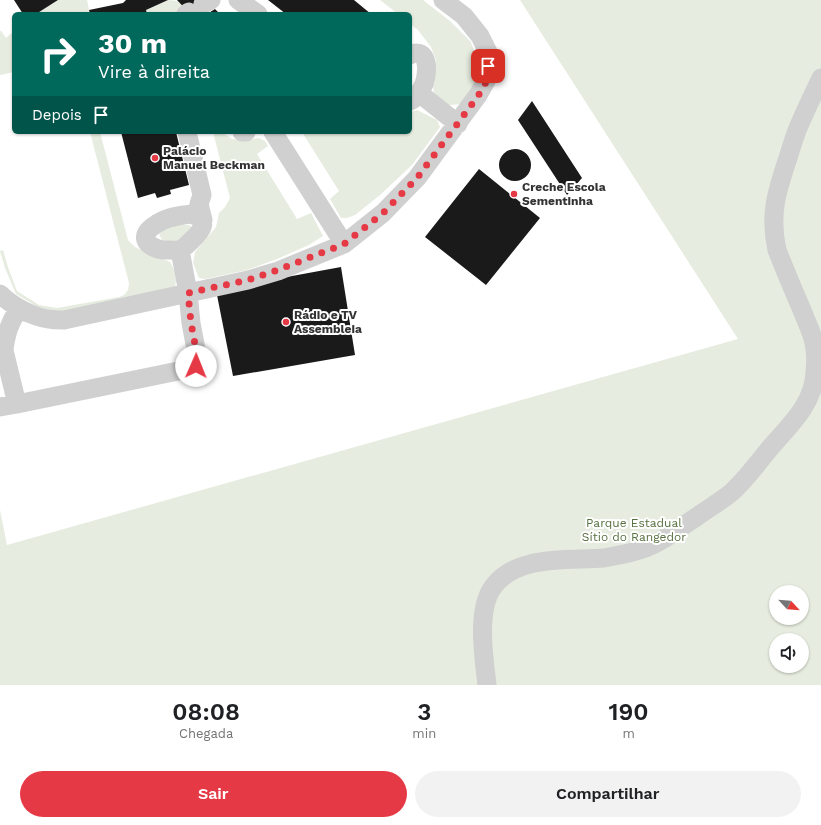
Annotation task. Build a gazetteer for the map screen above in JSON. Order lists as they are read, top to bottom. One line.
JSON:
{"parks":["Parque Estadual Sítio do Rangedor"],"places":["Palácio Manuel Beckman","Creche Escola Sementinha","Rádio e TV Assembleia"],"north":"bottom right","page":{"turn":["30 m","Vire à direita"],"then":"Depois","eta":["08:08","Chegada","3","min","190","m"],"buttons":["Sair","Compartilhar"]}}
